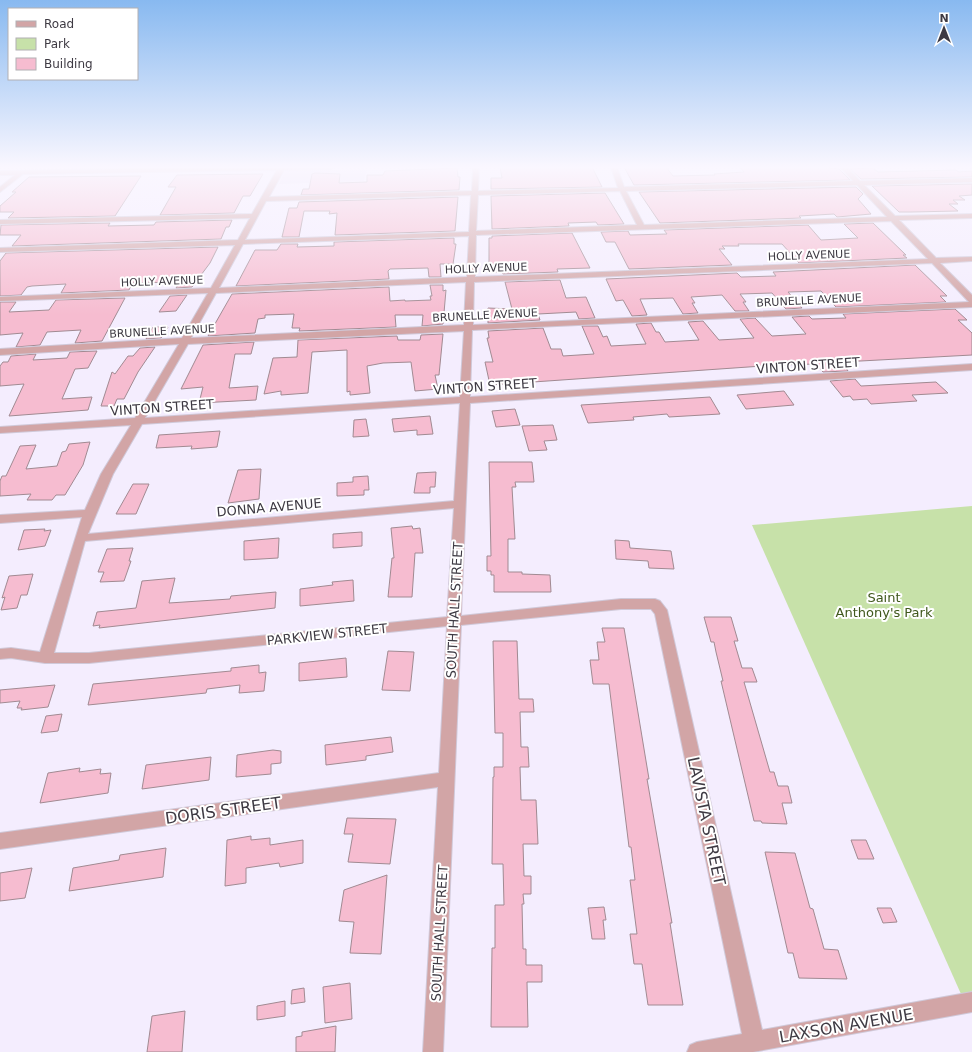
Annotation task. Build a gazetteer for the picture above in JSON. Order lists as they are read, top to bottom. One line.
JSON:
{"streets":{"street":["HOLLY AVENUE","BRUNELLE AVENUE","VINTON STREET","DONNA AVENUE","SOUTH HALL STREET","PARKVIEW STREET","DORIS STREET","LAVISTA STREET","LAXSON AVENUE"]},"crossings":[["HOLLY AVENUE","SOUTH HALL STREET"],["BRUNELLE AVENUE","SOUTH HALL STREET"],["VINTON STREET","SOUTH HALL STREET"],["DONNA AVENUE","SOUTH HALL STREET"],["SOUTH HALL STREET","PARKVIEW STREET"],["SOUTH HALL STREET","DORIS STREET"],["PARKVIEW STREET","LAVISTA STREET"],["LAVISTA STREET","LAXSON AVENUE"]],"parks":["Saint Anthony's Park"],"legend":["Road","Park","Building"],"north":"top"}
